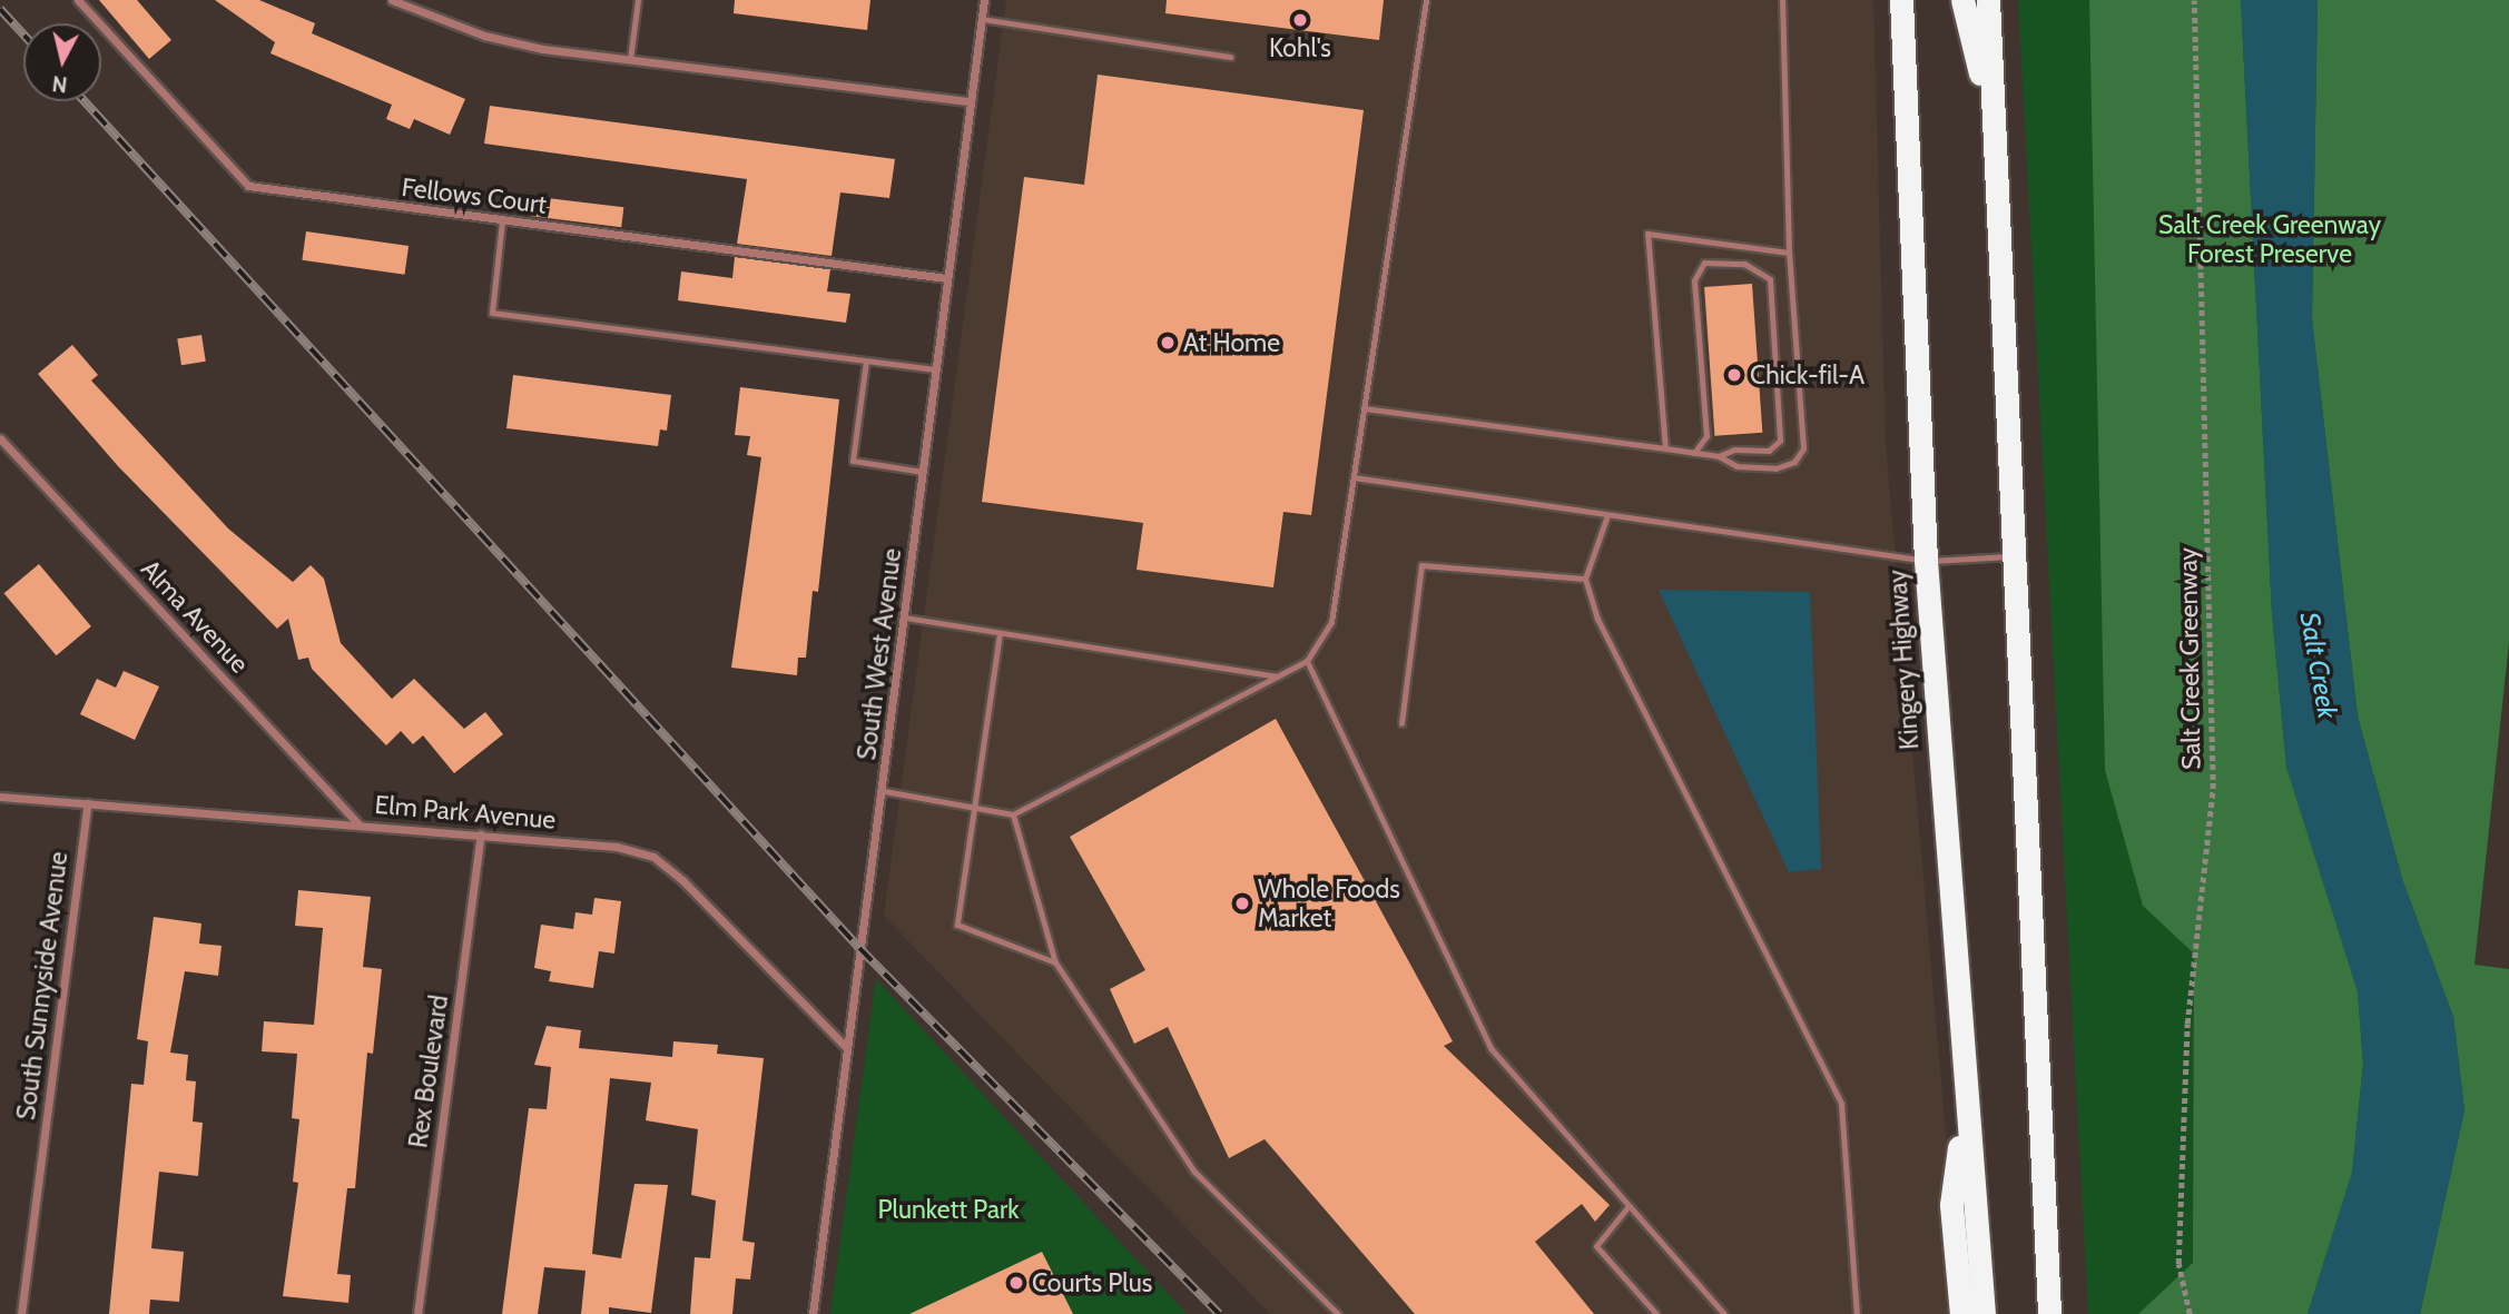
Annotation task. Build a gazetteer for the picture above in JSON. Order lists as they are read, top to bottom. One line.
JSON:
{"streets":{"highway":["Kingery Highway"],"street":["Fellows Court","Alma Avenue","South West Avenue","Elm Park Avenue","South Sunnyside Avenue","Rex Boulevard"],"path":["Salt Creek Greenway"]},"crossings":[["Fellows Court","South West Avenue"],["Alma Avenue","Elm Park Avenue"],["South West Avenue","Elm Park Avenue"],["Elm Park Avenue","South Sunnyside Avenue"],["Elm Park Avenue","Rex Boulevard"]],"water":["Salt Creek"],"parks":["Salt Creek Greenway Forest Preserve","Plunkett Park"],"places":["Kohl's","At Home","Chick-fil-A","Whole Foods Market","Courts Plus"],"north":"bottom"}
